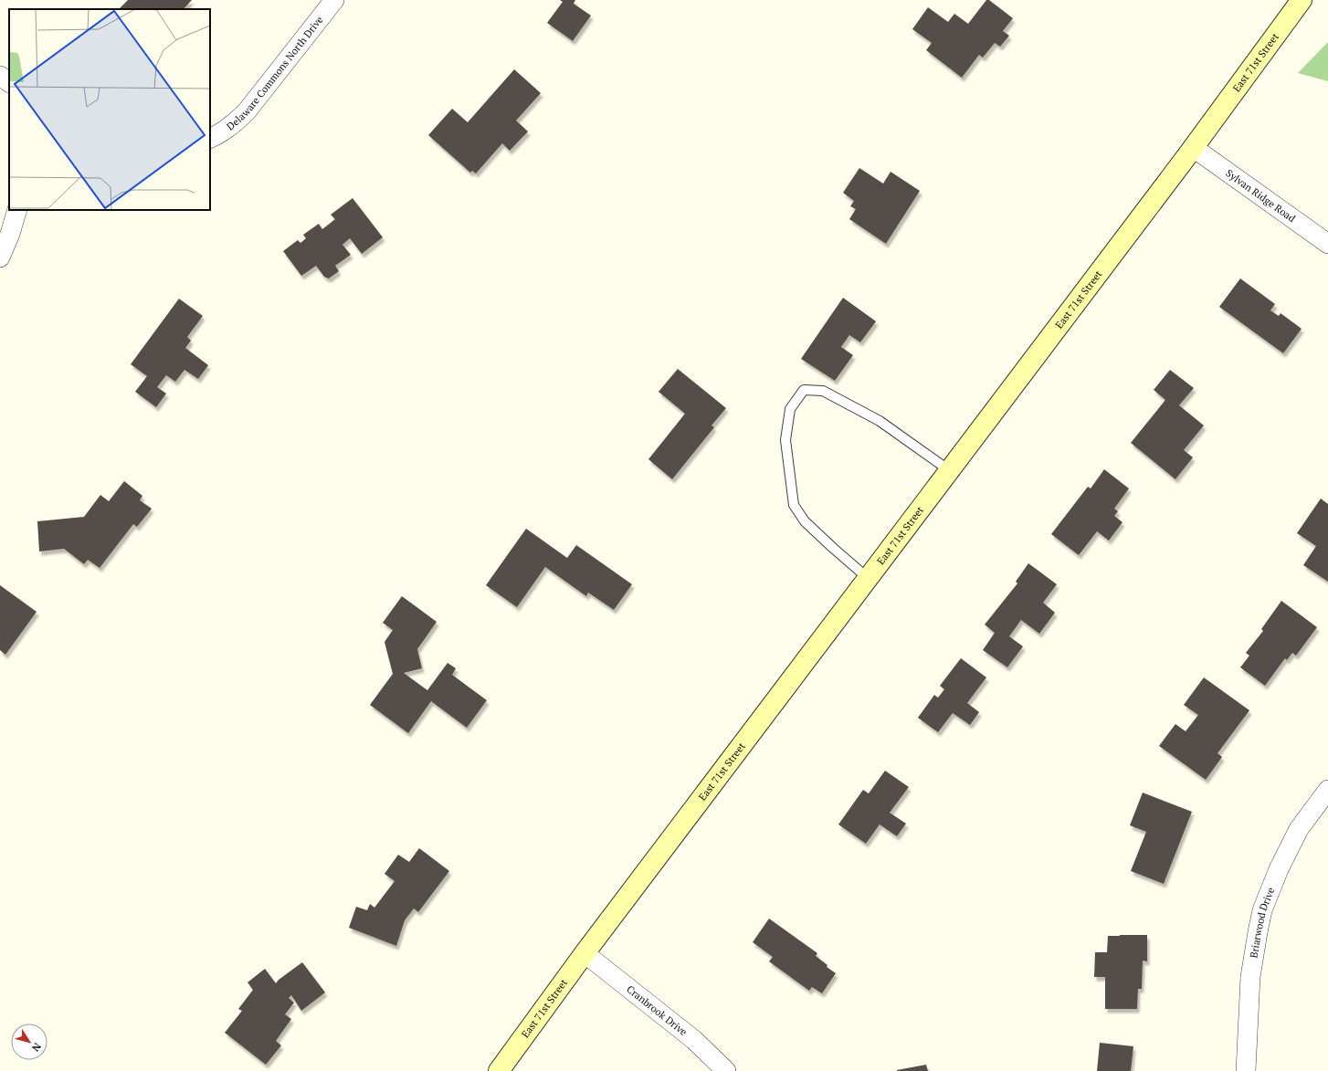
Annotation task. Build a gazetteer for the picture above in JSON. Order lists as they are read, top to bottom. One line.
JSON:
{"streets":{"main road":["East 71st Street"],"street":["Delaware Commons North Drive","Sylvan Ridge Road","Briarwood Drive","Cranbrook Drive"]},"crossings":[["East 71st Street","Sylvan Ridge Road"],["East 71st Street","Cranbrook Drive"]],"north":"bottom right"}
